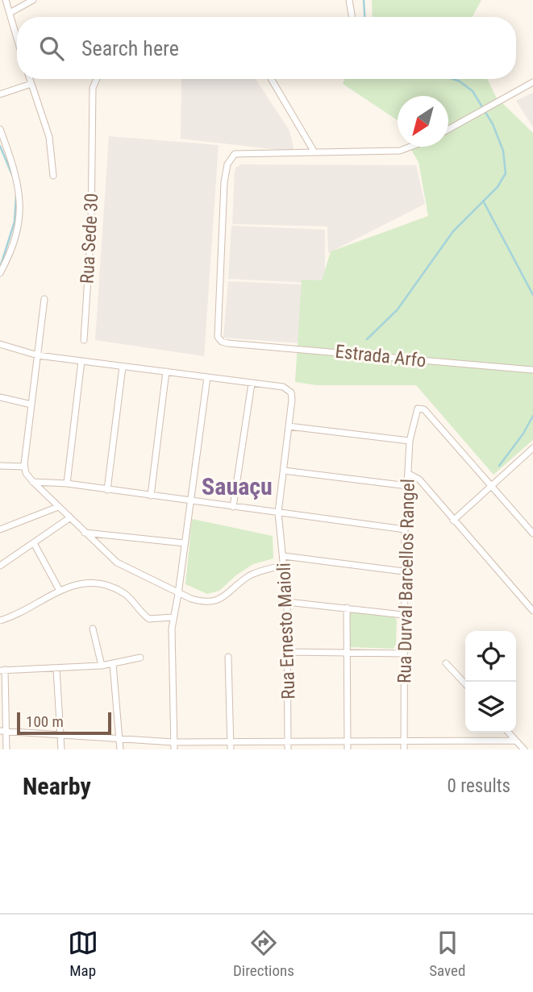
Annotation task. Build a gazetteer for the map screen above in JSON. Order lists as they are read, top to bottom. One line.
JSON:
{"streets":{"street":["Rua Sede 30","Estrada Arfo","Rua Durval Barcellos Rangel","Rua Ernesto Maioli"]},"districts":["Sauaçu"],"scale_bar":"100 m","north":"bottom left","page":{"search":"Search here","scale":"100 m","heading":["Nearby","0 results"],"nav":["Map","Directions","Saved"]}}
